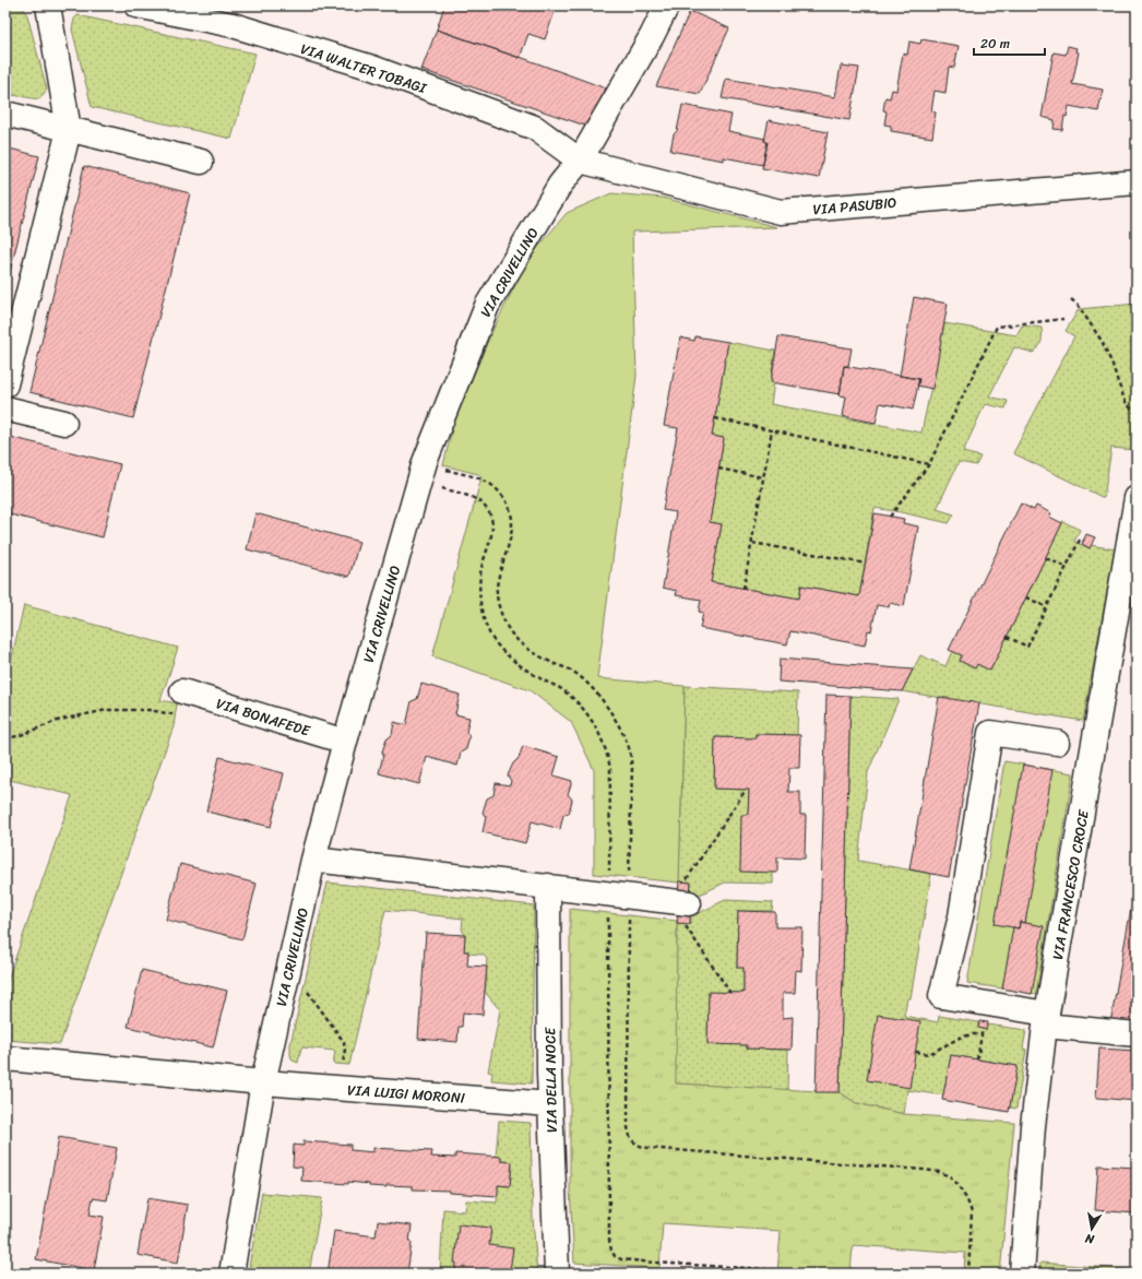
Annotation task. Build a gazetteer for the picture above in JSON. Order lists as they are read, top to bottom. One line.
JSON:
{"streets":{"street":["VIA WALTER TOBAGI","VIA PASUBIO","VIA CRIVELLINO","VIA BONAFEDE","VIA FRANCESCO CROCE","VIA DELLA NOCE","VIA LUIGI MORONI"]},"crossings":[["VIA WALTER TOBAGI","VIA PASUBIO"],["VIA WALTER TOBAGI","VIA CRIVELLINO"],["VIA PASUBIO","VIA CRIVELLINO"],["VIA CRIVELLINO","VIA BONAFEDE"],["VIA CRIVELLINO","VIA LUIGI MORONI"],["VIA DELLA NOCE","VIA LUIGI MORONI"]],"scale_bar":"20 m","north":"bottom"}
